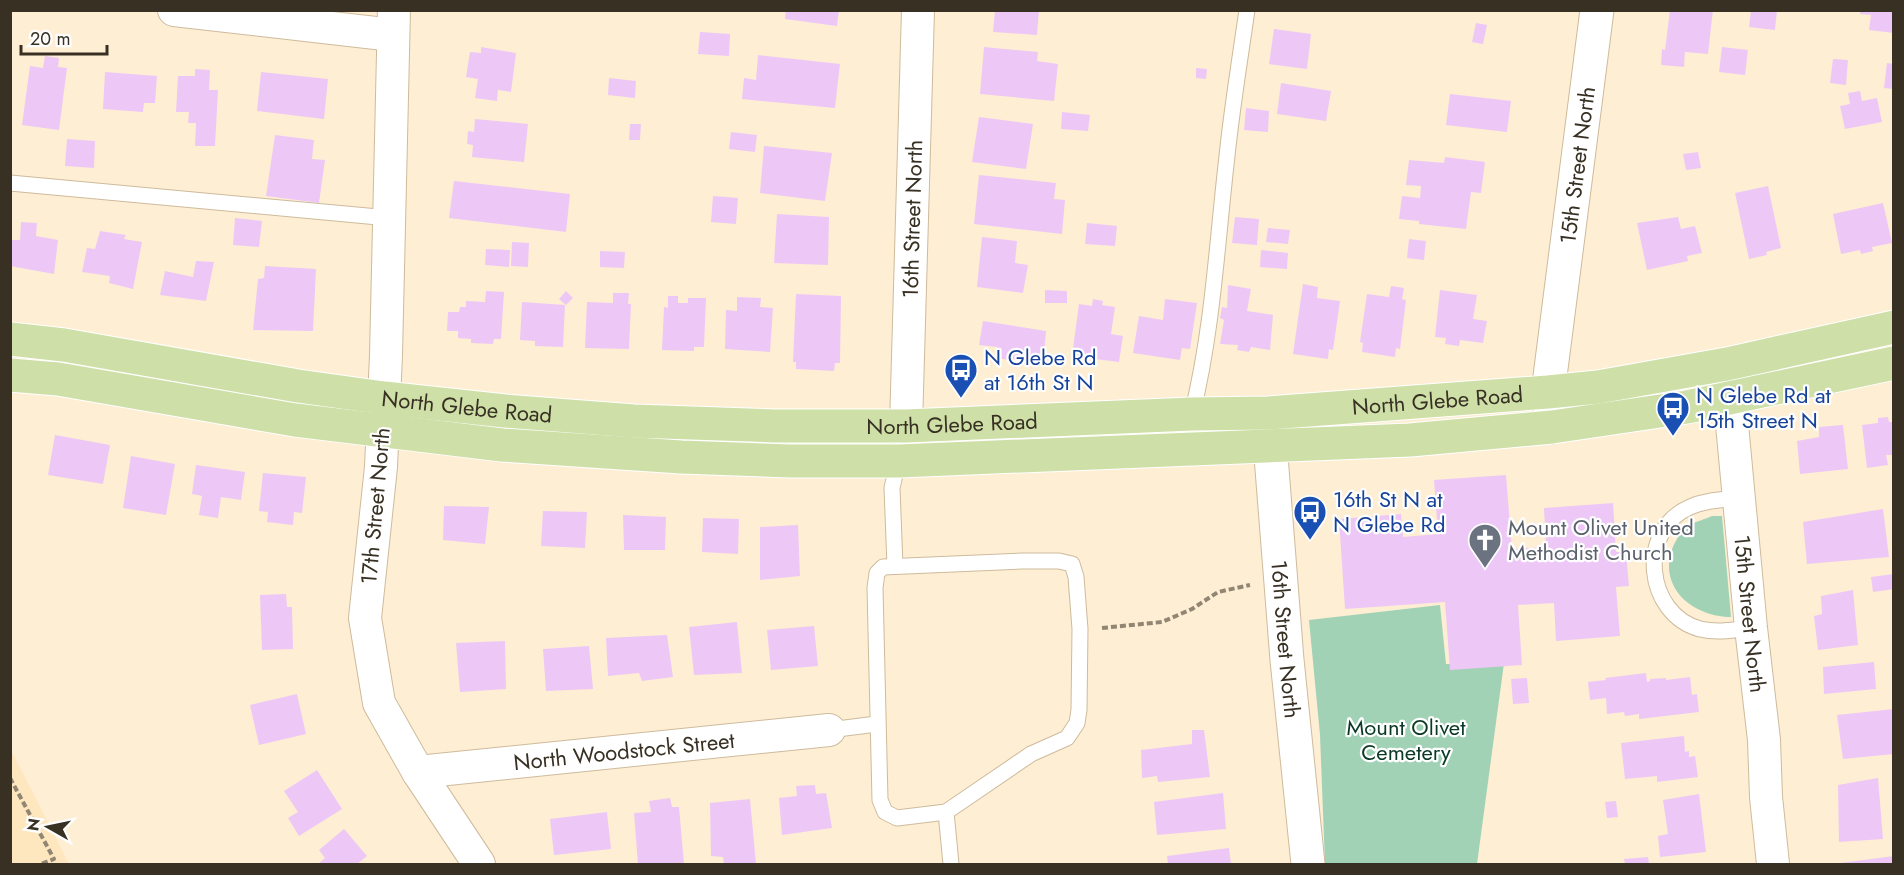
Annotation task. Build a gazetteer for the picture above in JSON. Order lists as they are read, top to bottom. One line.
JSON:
{"streets":{"main road":["North Glebe Road"],"street":["15th Street North","16th Street North","17th Street North","North Woodstock Street"]},"crossings":[["15th Street North","North Glebe Road"],["16th Street North","North Glebe Road"],["North Glebe Road","17th Street North"],["17th Street North","North Woodstock Street"]],"parks":["Mount Olivet Cemetery"],"places":{"bus stop":["N Glebe Rd at 16th St N","N Glebe Rd at 15th Street N","16th St N at N Glebe Rd"],"church":["Mount Olivet United Methodist Church"]},"scale_bar":"20 m","north":"left"}
